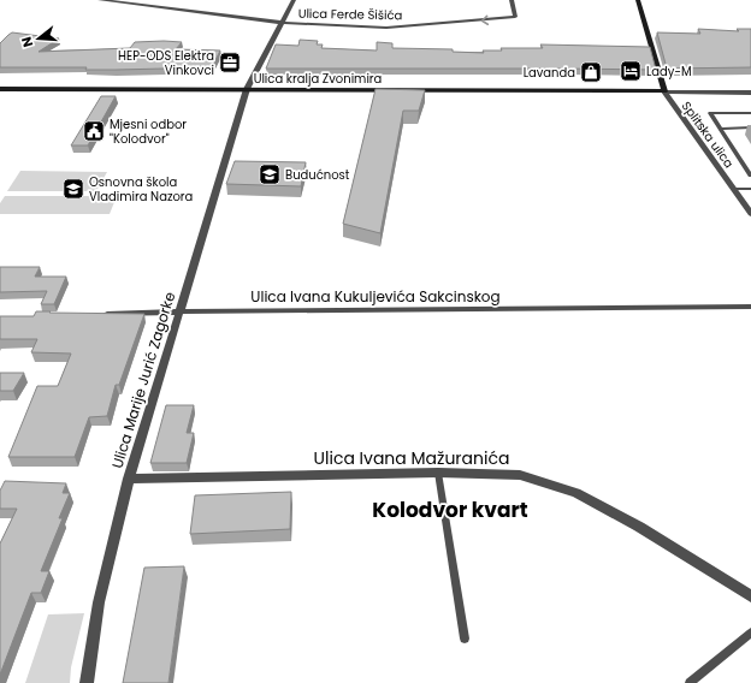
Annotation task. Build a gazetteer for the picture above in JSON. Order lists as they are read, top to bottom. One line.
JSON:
{"streets":{"main road":["Ulica kralja Zvonimira"],"street":["Ulica Ferde Šišića","Splitska ulica","Ulica Ivana Kukuljevića Sakcinskog","Ulica Marije Jurić Zagorke","Ulica Ivana Mažuranića"]},"crossings":[["Ulica Ferde Šišića","Ulica Marije Jurić Zagorke"],["Ulica kralja Zvonimira","Splitska ulica"],["Ulica kralja Zvonimira","Ulica Marije Jurić Zagorke"],["Ulica Ivana Kukuljevića Sakcinskog","Ulica Marije Jurić Zagorke"],["Ulica Marije Jurić Zagorke","Ulica Ivana Mažuranića"]],"one_way":["Ulica Ferde Šišića"],"districts":["Kolodvor kvart"],"places":{"office":["HEP-ODS Elektra Vinkovci"],"hotel":["Lady-M"],"shop":["Lavanda"],"public building":["Mjesni odbor \"Kolodvor\""],"school or university":["Budućnost","Osnovna škola Vladimira Nazora"]},"north":"left"}
